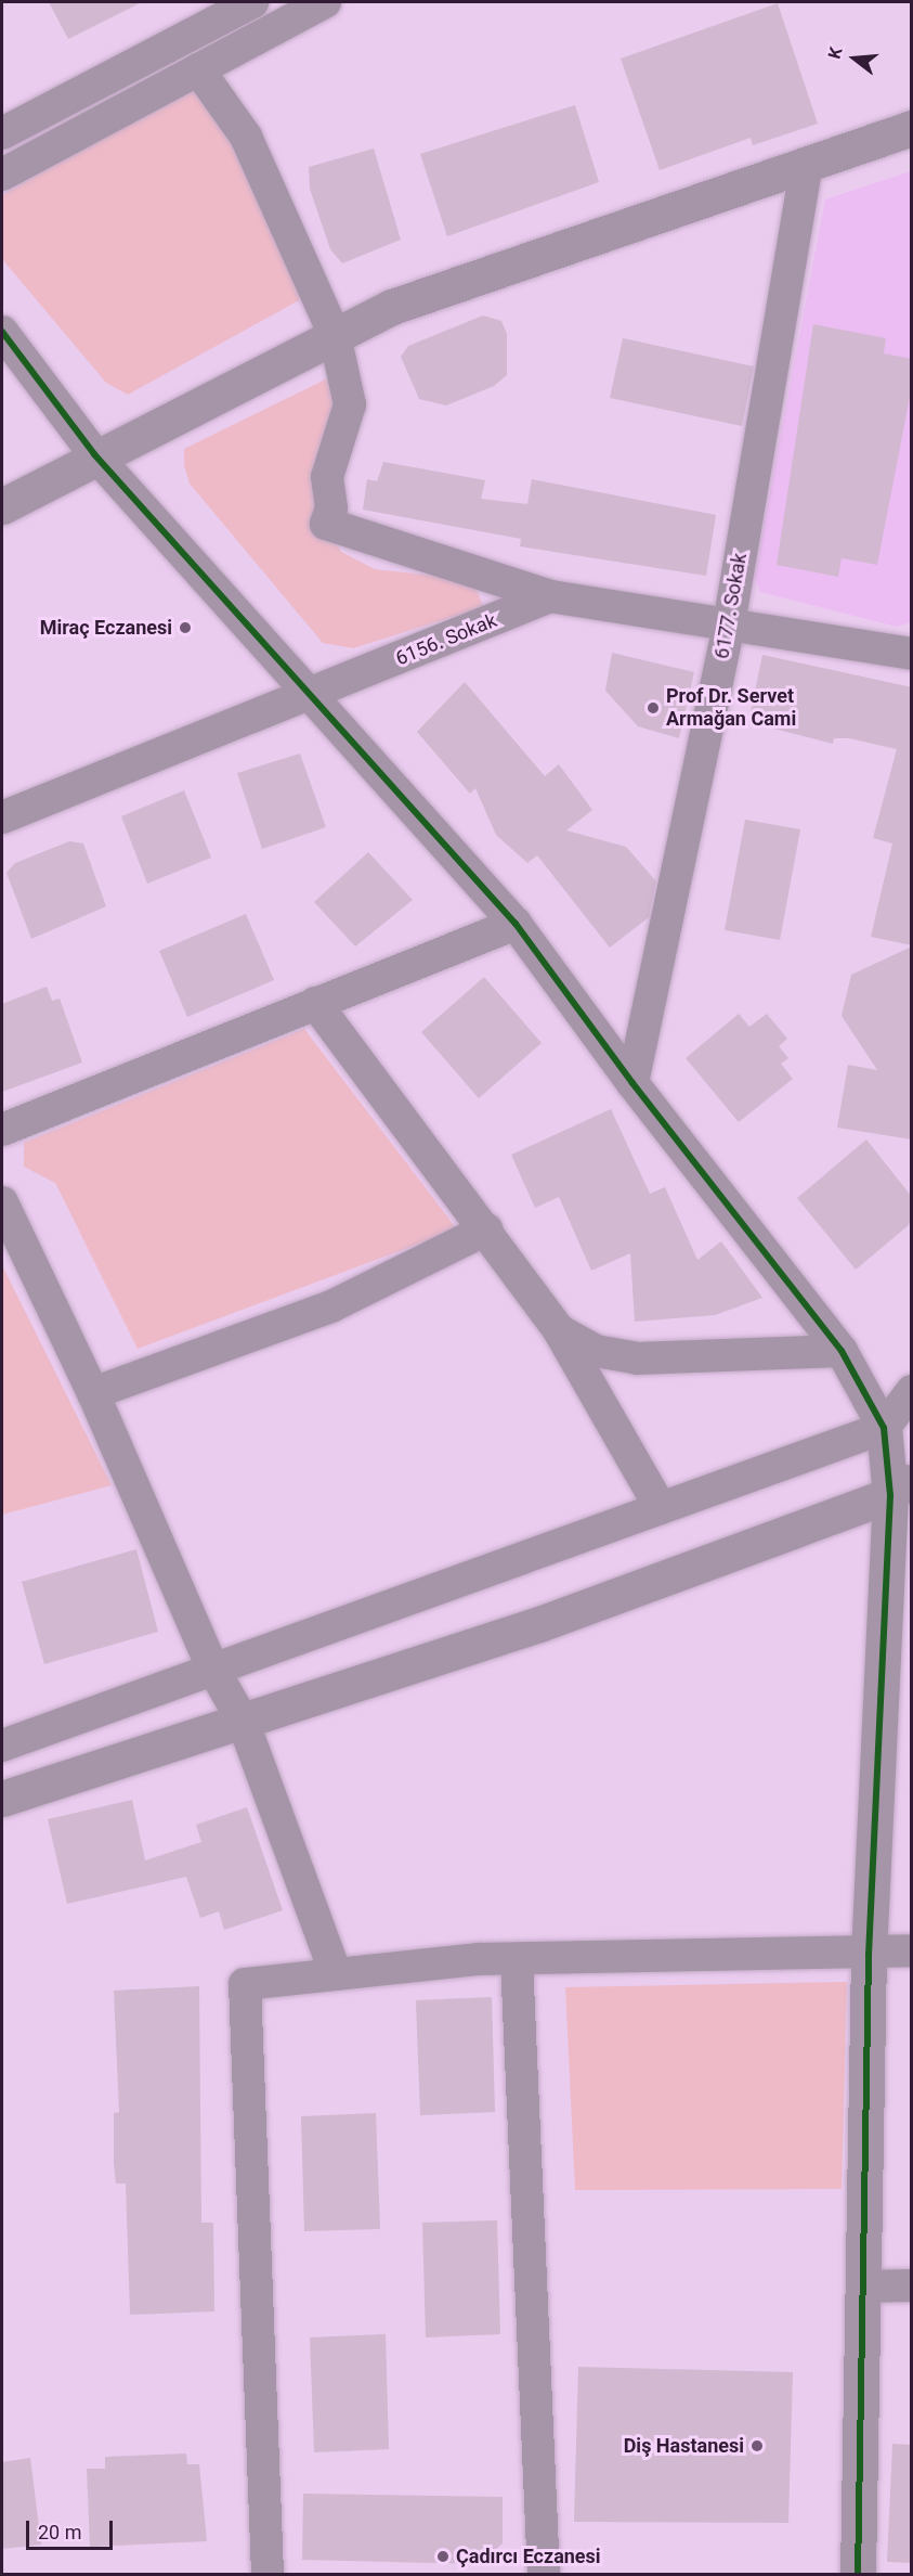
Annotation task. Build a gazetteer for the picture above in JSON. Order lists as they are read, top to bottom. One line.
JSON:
{"streets":{"street":["6177. Sokak","6156. Sokak"]},"places":["Miraç Eczanesi","Prof Dr. Servet Armağan Cami","Diş Hastanesi","Çadırcı Eczanesi"],"scale_bar":"20 m","north":"left"}
